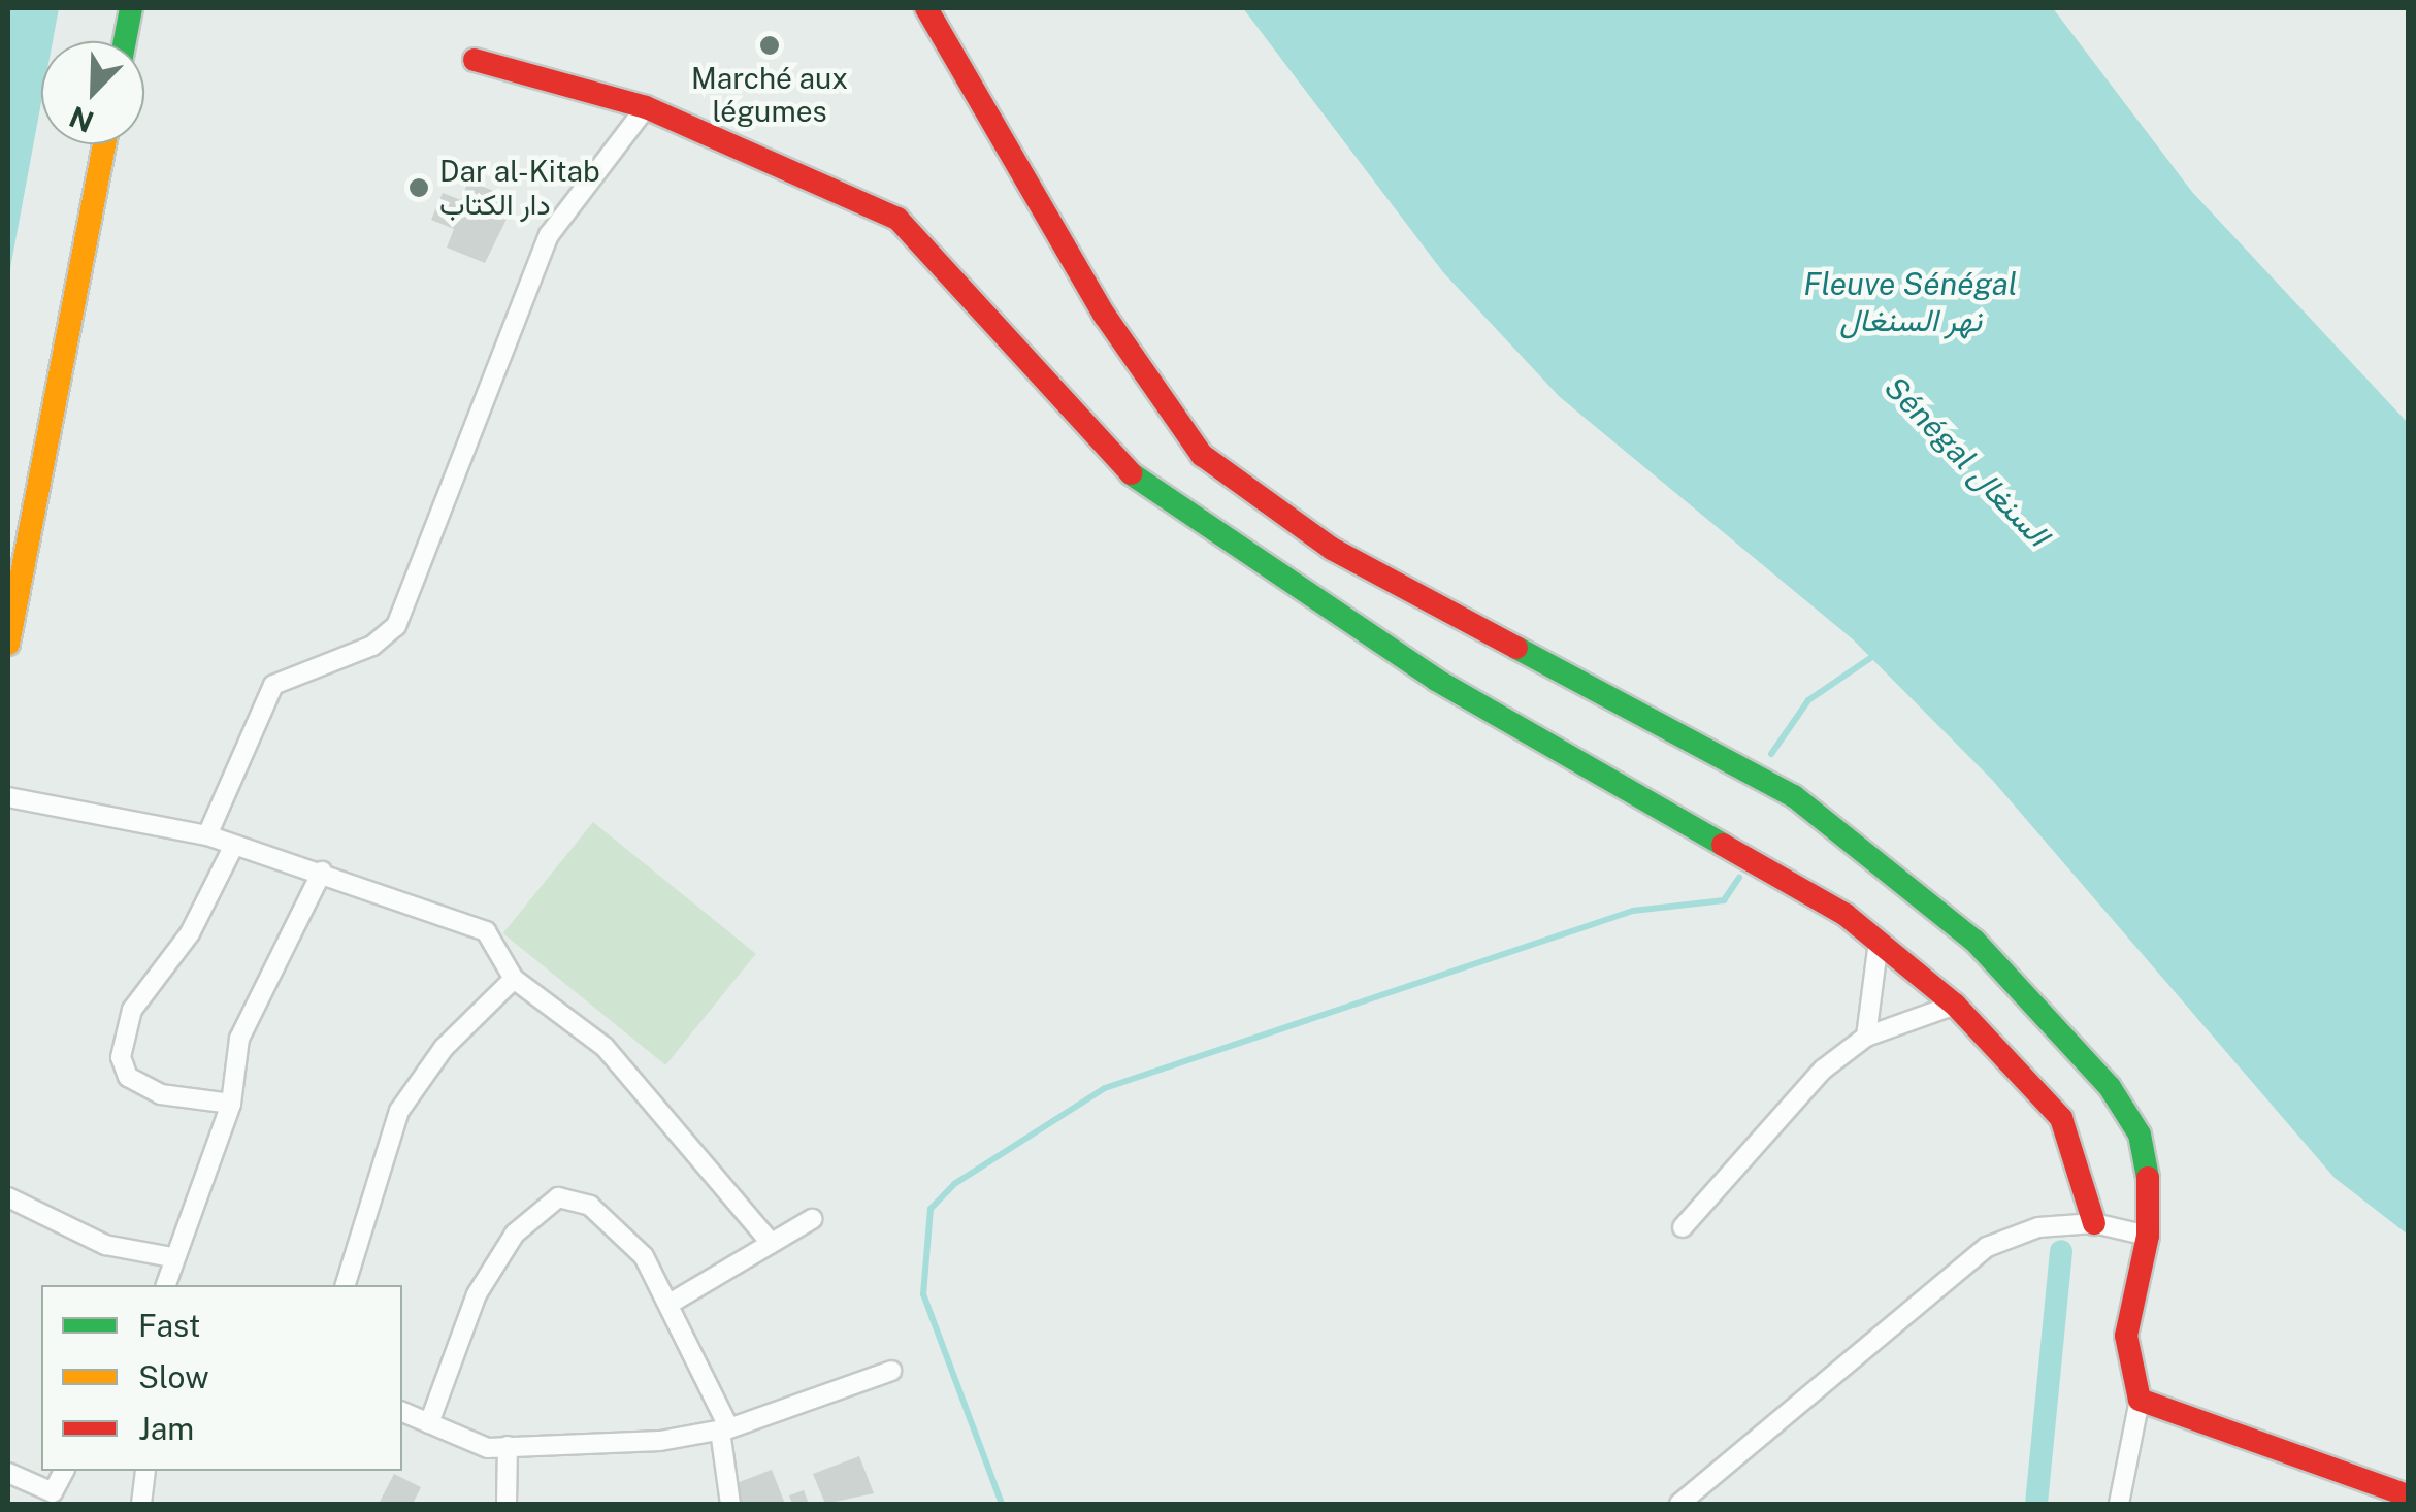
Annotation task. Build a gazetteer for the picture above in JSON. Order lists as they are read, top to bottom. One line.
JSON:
{"water":["Fleuve Sénégal نهر السنغال","Sénégal السنغال"],"places":["Marché aux légumes","Dar al-Kitab دار الكتاب"],"legend":["Fast","Slow","Jam"],"north":"bottom left"}
